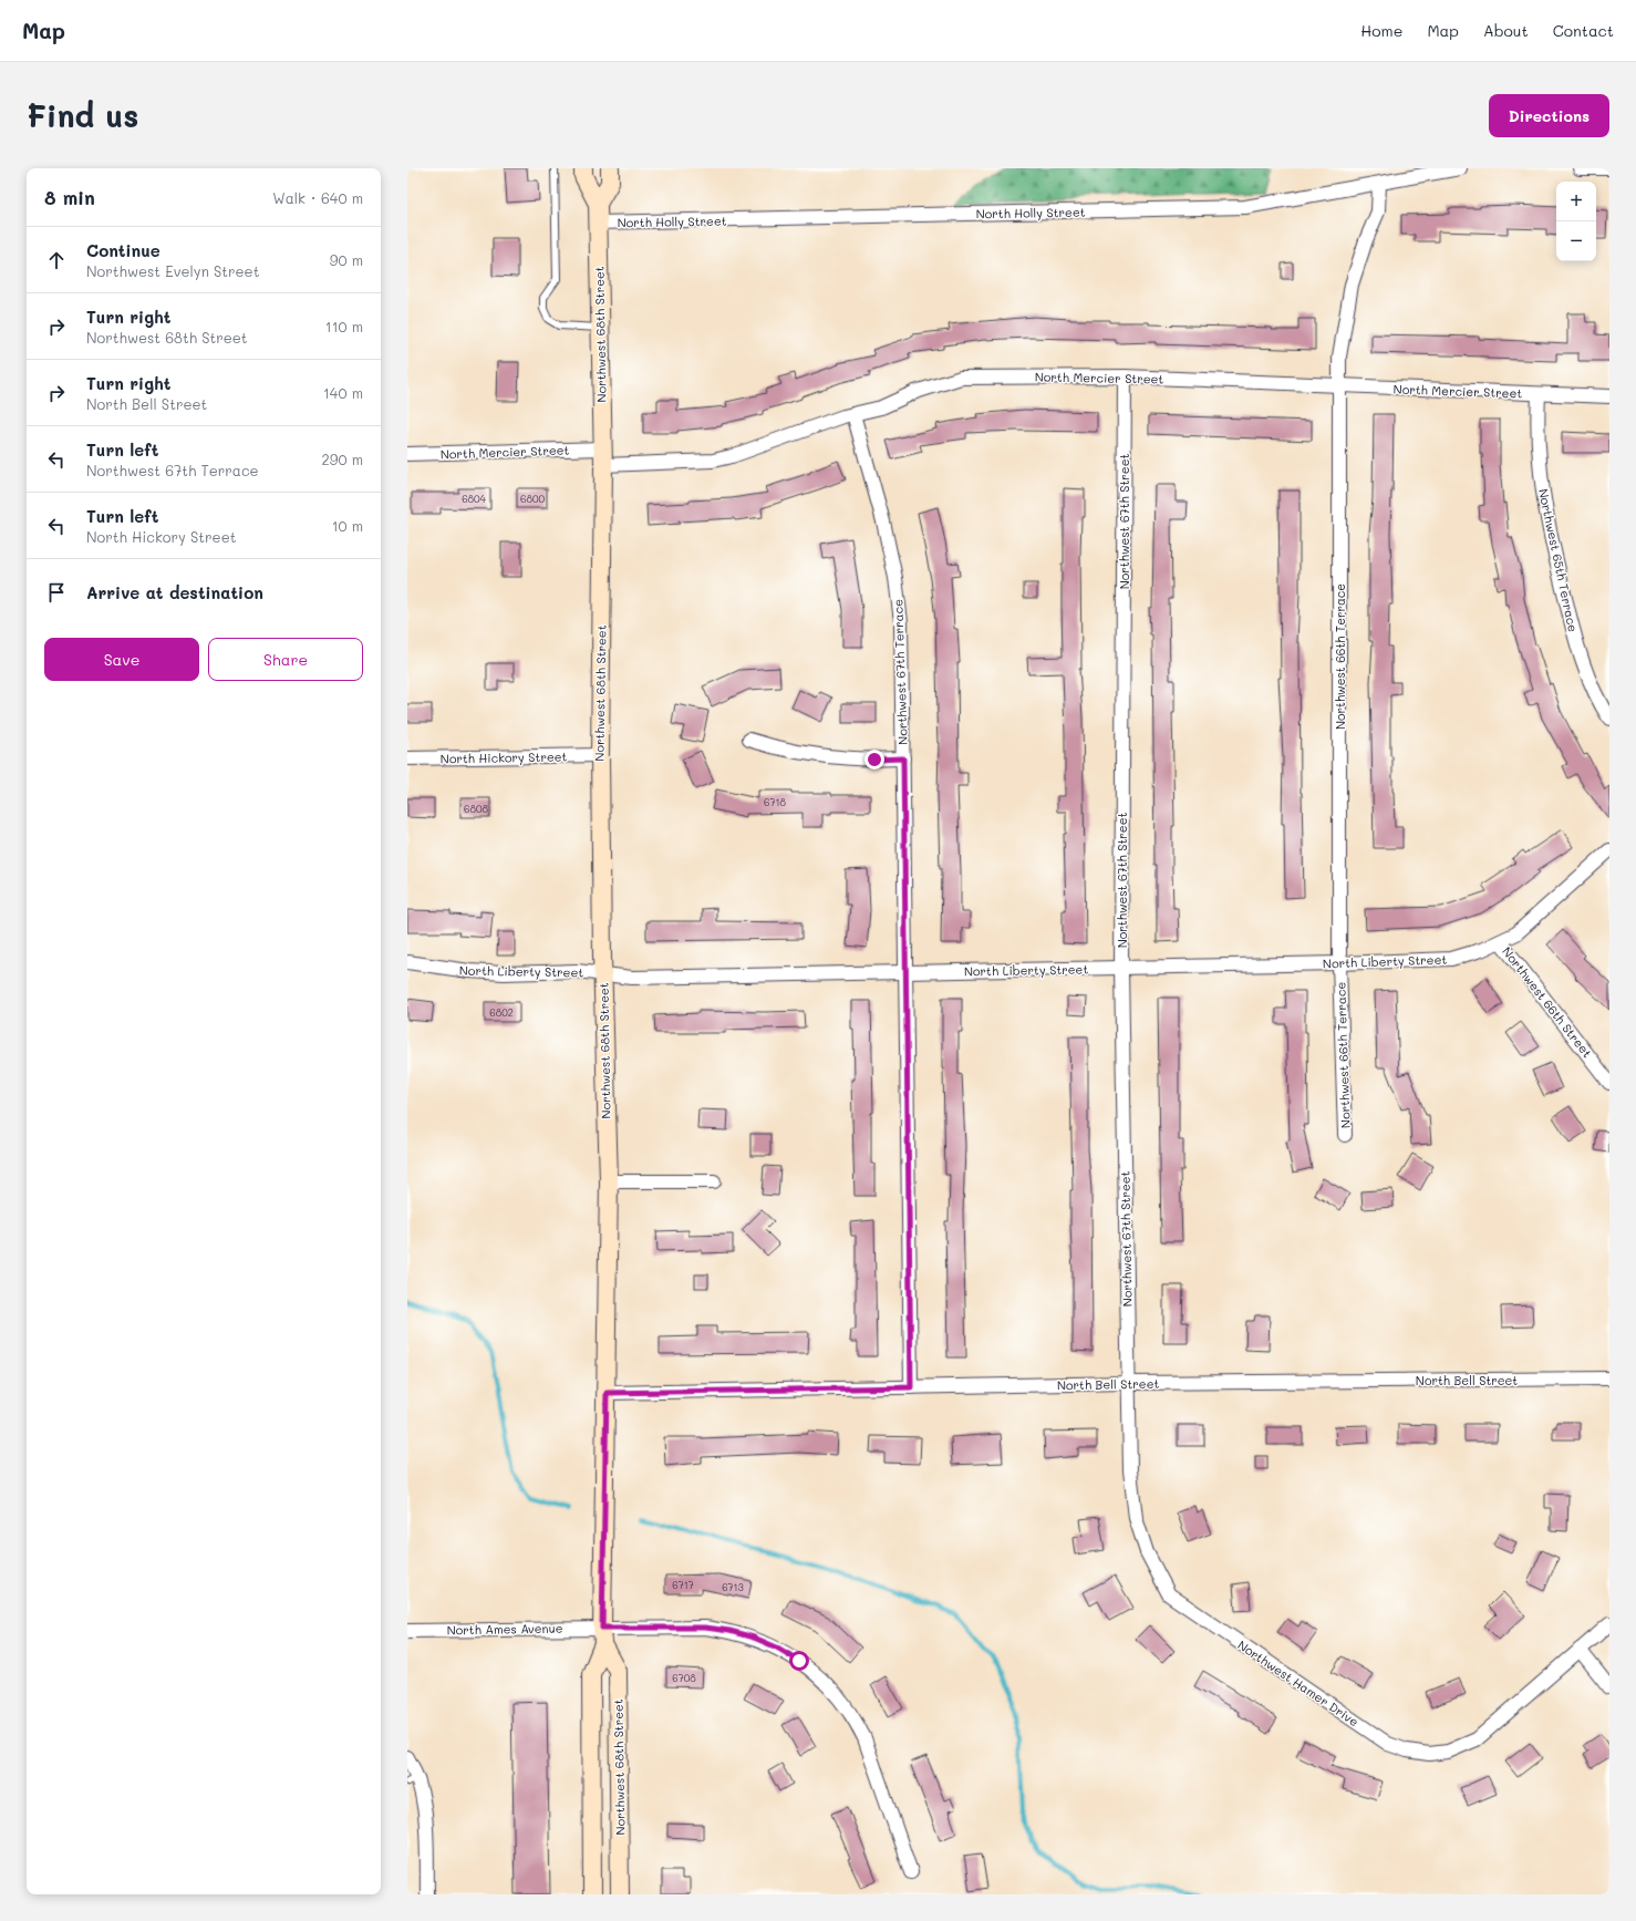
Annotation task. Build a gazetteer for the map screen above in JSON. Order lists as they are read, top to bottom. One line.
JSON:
{"streets":{"main road":["Northwest 68th Street"],"street":["North Holly Street","North Mercier Street","Northwest 67th Street","Northwest 65th Terrace","Northwest 66th Terrace","Northwest 67th Terrace","North Hickory Street","North Liberty Street","Northwest 66th Street","North Bell Street","North Ames Avenue","Northwest Hamer Drive"]},"crossings":[["North Holly Street","Northwest 68th Street"],["North Holly Street","Northwest 66th Terrace"],["Northwest 68th Street","North Mercier Street"],["Northwest 68th Street","North Hickory Street"],["Northwest 68th Street","North Liberty Street"],["Northwest 68th Street","North Bell Street"],["Northwest 68th Street","North Ames Avenue"],["North Mercier Street","Northwest 67th Street"],["North Mercier Street","Northwest 65th Terrace"],["North Mercier Street","Northwest 66th Terrace"],["North Mercier Street","Northwest 67th Terrace"],["Northwest 67th Street","North Liberty Street"],["Northwest 67th Street","North Bell Street"],["Northwest 67th Street","Northwest Hamer Drive"],["Northwest 66th Terrace","North Liberty Street"],["Northwest 67th Terrace","North Liberty Street"],["Northwest 67th Terrace","North Bell Street"],["North Liberty Street","Northwest 66th Street"],["North Bell Street","Northwest Hamer Drive"]],"house_numbers":["6804","6800","6718","6808","6802","6717","6713","6708"],"page":{"header":"Map","nav":["Home","Map","About","Contact"],"buttons":["Directions",["Save","Share"]],"title":"Find us","heading":["8 min","Walk · 640 m"],"map_buttons":["+","−"],"list":[["Continue","Northwest Evelyn Street","90 m"],["Turn right","Northwest 68th Street","110 m"],["Turn right","North Bell Street","140 m"],["Turn left","Northwest 67th Terrace","290 m"],["Turn left","North Hickory Street","10 m"],"Arrive at destination"]}}
